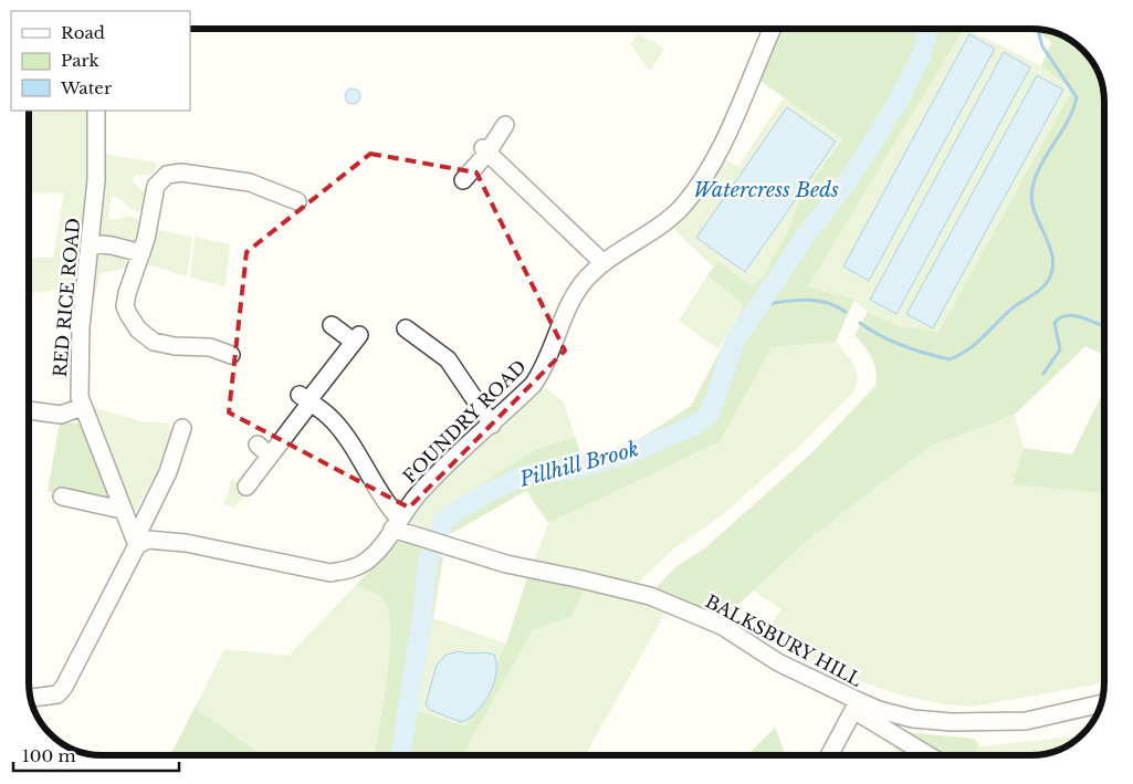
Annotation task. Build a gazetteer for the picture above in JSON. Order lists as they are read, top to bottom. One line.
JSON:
{"streets":{"street":["RED RICE ROAD","FOUNDRY ROAD","BALKSBURY HILL"]},"crossings":[["RED RICE ROAD","FOUNDRY ROAD"],["FOUNDRY ROAD","BALKSBURY HILL"]],"water":["Watercress Beds","Pillhill Brook"],"legend":["Road","Park","Water"],"scale_bar":"100 m"}
